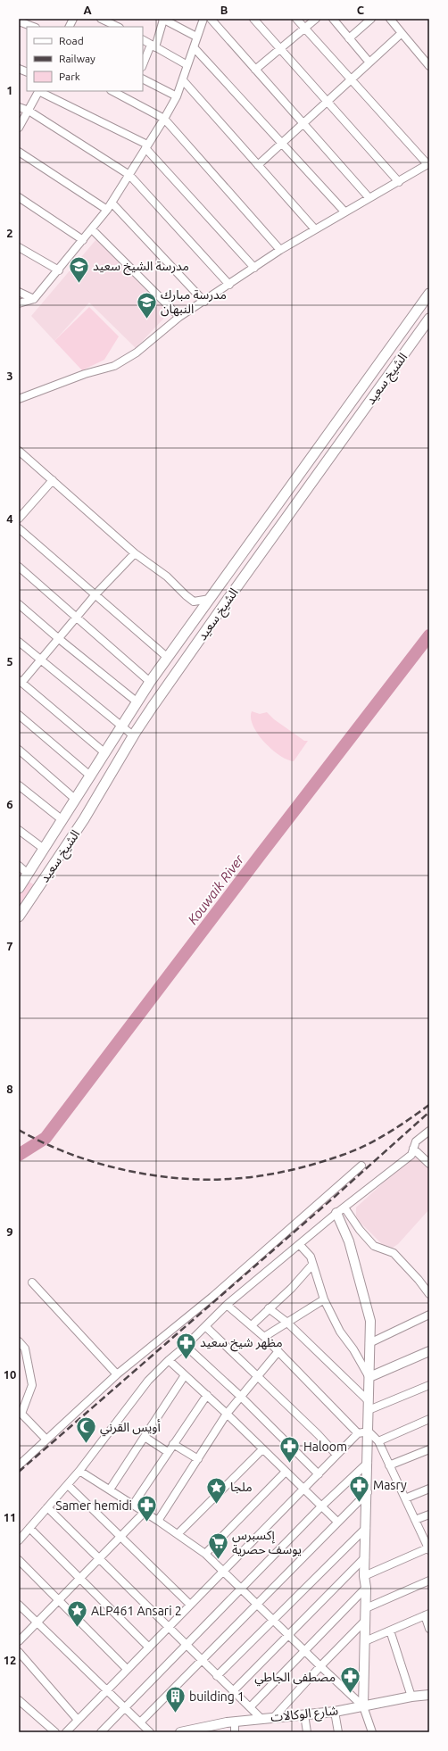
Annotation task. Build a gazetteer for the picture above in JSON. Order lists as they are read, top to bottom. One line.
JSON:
{"streets":{"main road":["الشيخ سعيد"],"street":["شارع الوكالات"]},"water":["Kouwaik River"],"places":{"school or university":["مدرسة الشيخ سعيد","مدرسة مبارك النبهان"],"pharmacy":["مظهر شيخ سعيد","Haloom","Masry","Samer hemidi","مصطفى الجاطي"],"mosque":["أويس القرني"],"place":["ملجا","ALP461 Ansari 2"],"supermarket":["إكسبرس يوسف حصرية"],"building":["building 1"]},"legend":["Road","Railway","Park"],"grid":{"columns":["A","B","C"],"rows":["1","2","3","4","5","6","7","8","9","10","11","12"]}}
